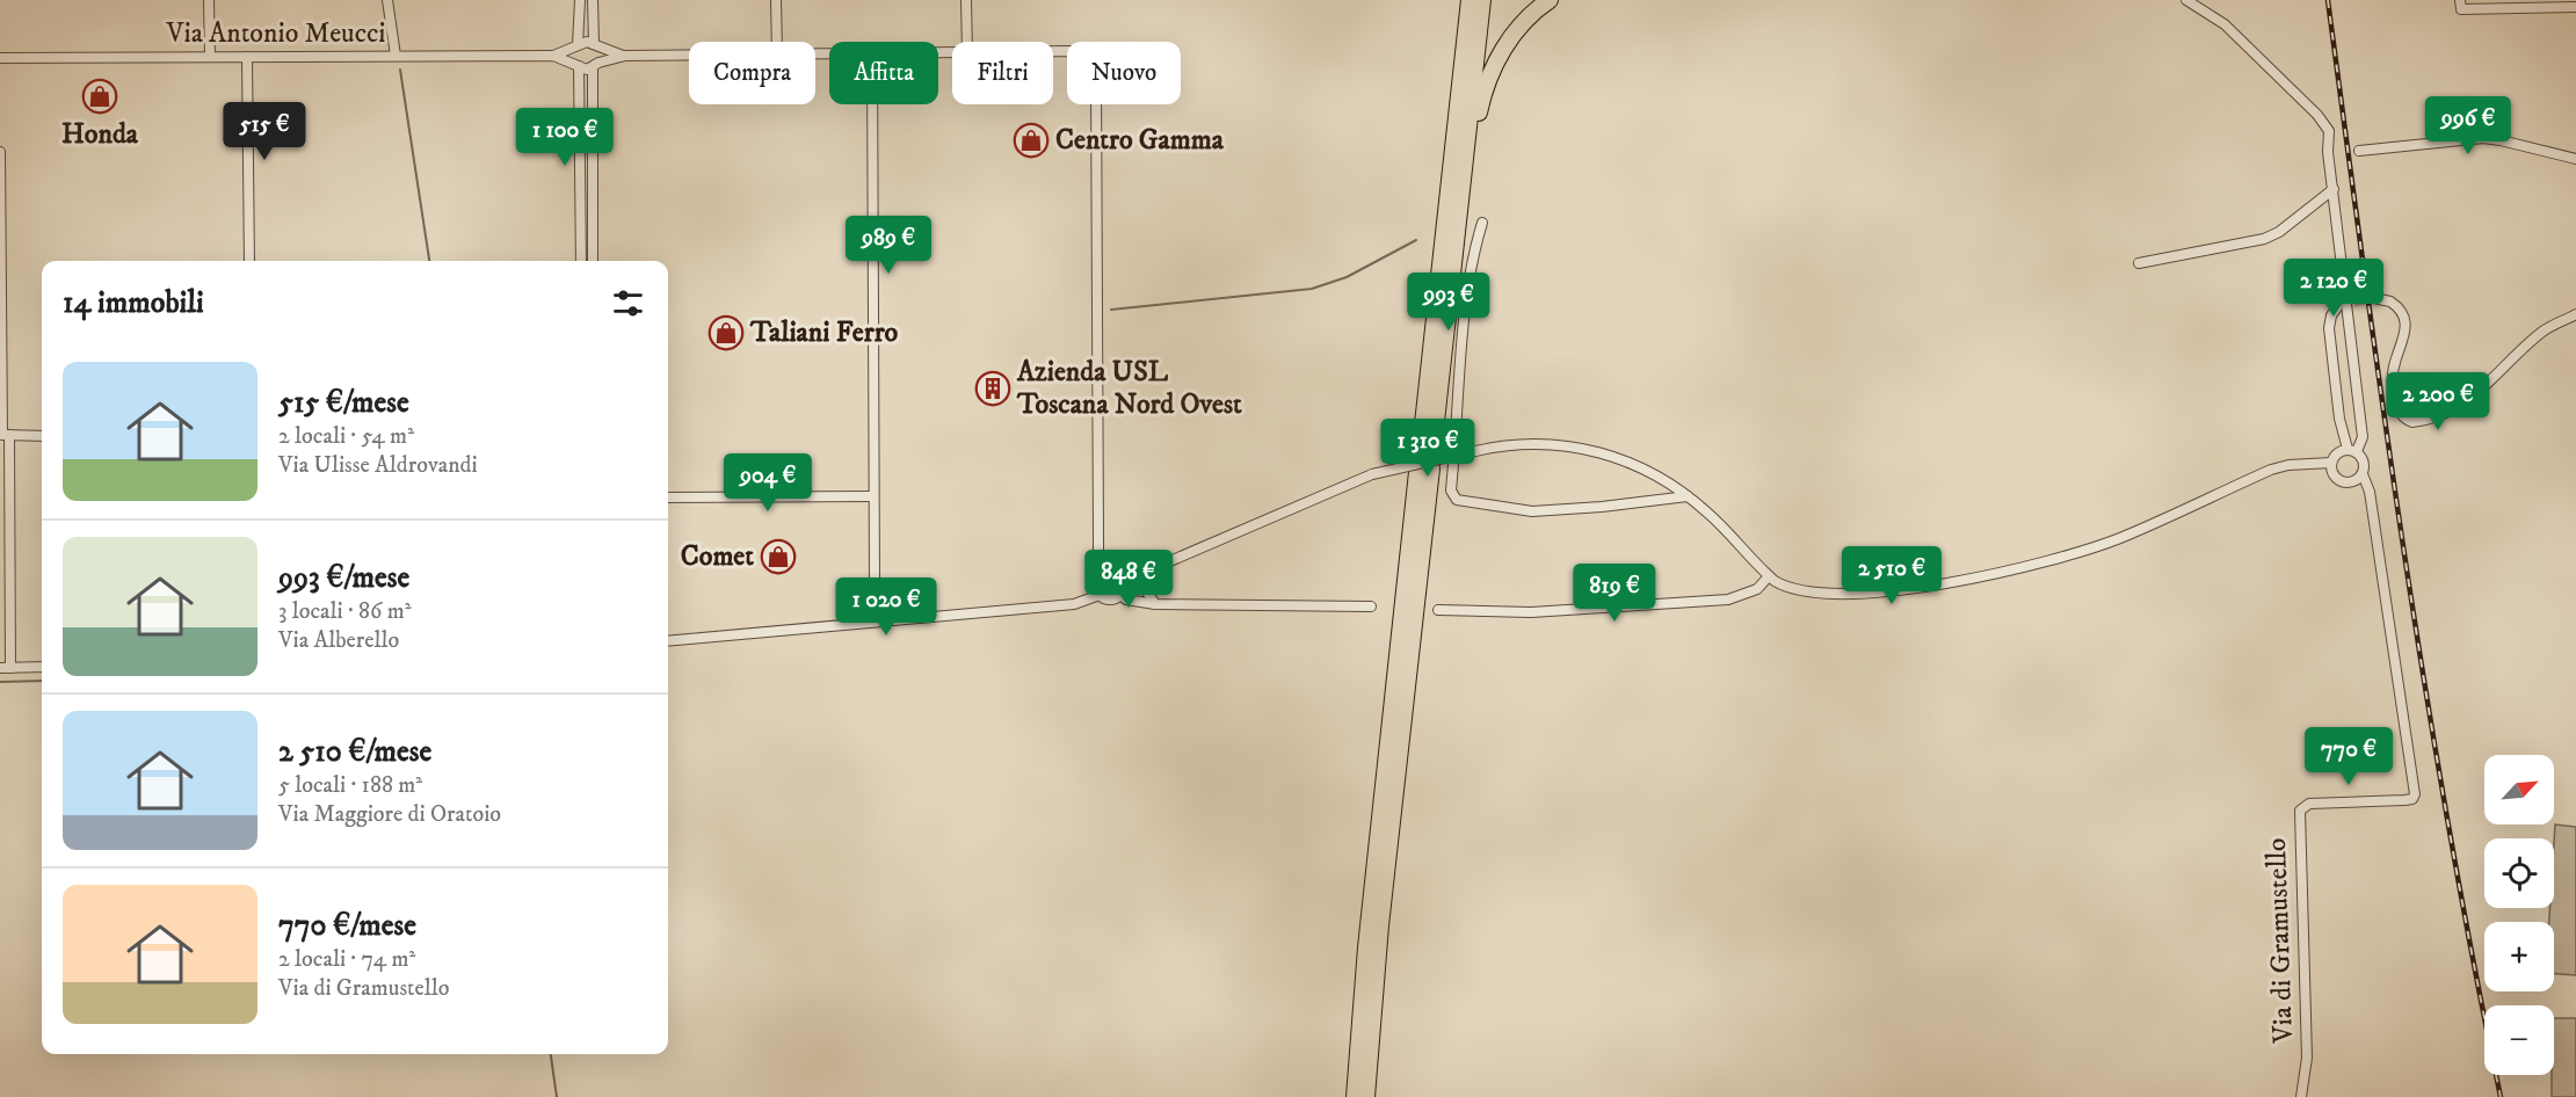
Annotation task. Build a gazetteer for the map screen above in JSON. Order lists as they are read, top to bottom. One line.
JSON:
{"streets":{"street":["Via Antonio Meucci","Via di Gramustello"]},"places":{"shop":["Honda","Centro Gamma","Taliani Ferro","Comet"],"building":["Azienda USL Toscana Nord Ovest"]},"north":"top right","page":{"chip":["Compra","Affitta","Filtri","Nuovo"],"price":["996 €","515 €","1 100 €","989 €","2 120 €","993 €","2 200 €","1 310 €","904 €","2 510 €","848 €","819 €","1 020 €","770 €"],"heading":"14 immobili","list":[{"name":"515 €/mese","note":"2 locali · 54 m² · Via Ulisse Aldrovandi"},{"name":"993 €/mese","note":"3 locali · 86 m² · Via Alberello"},{"name":"2 510 €/mese","note":"5 locali · 188 m² · Via Maggiore di Oratoio"},{"name":"770 €/mese","note":"2 locali · 74 m² · Via di Gramustello"}],"map_buttons":["+","−"]}}
